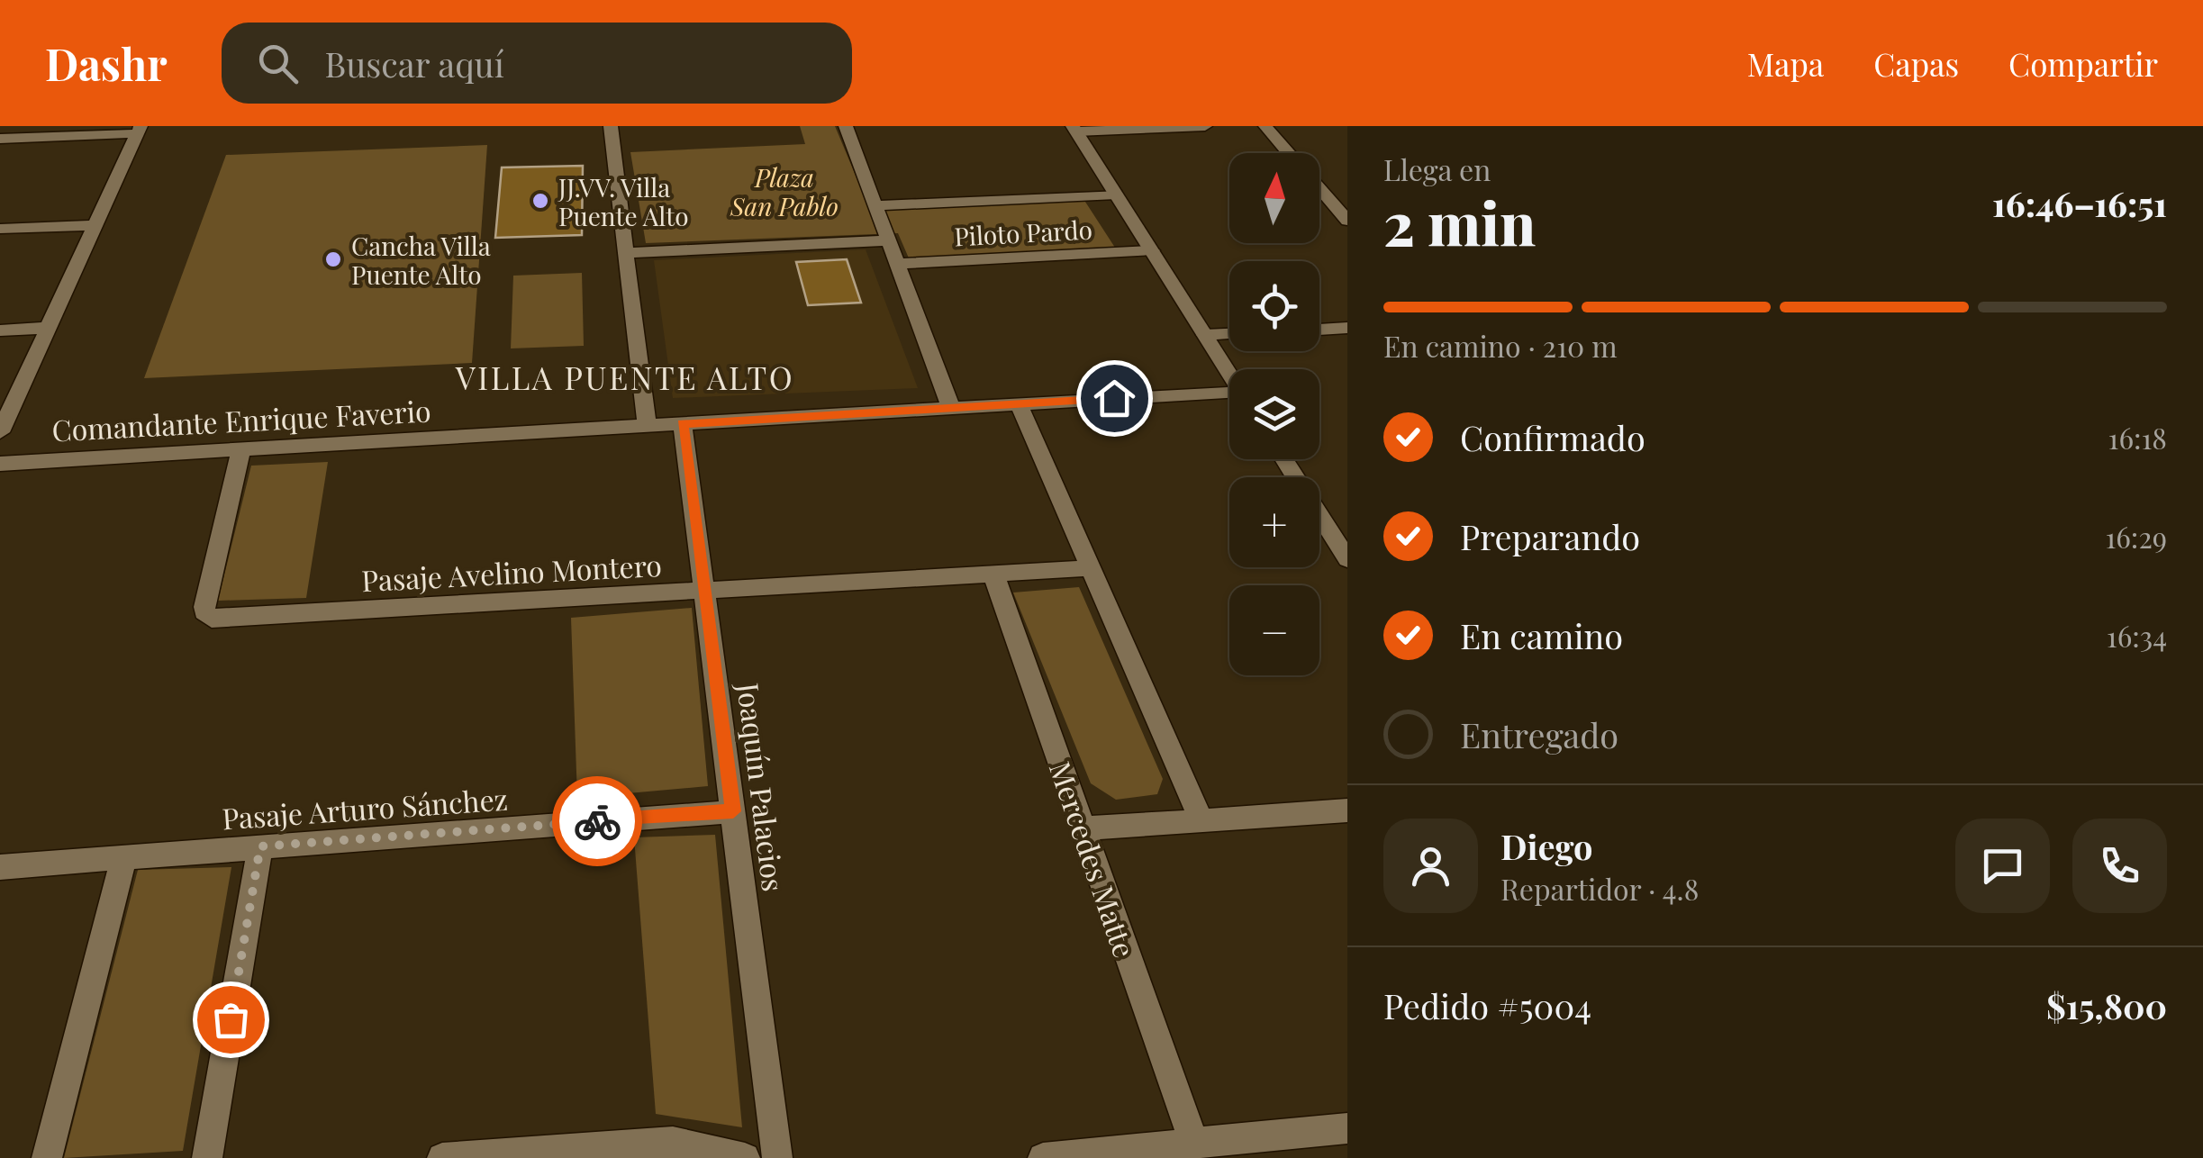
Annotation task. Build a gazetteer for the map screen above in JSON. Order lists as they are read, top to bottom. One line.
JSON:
{"streets":{"street":["Piloto Pardo","Comandante Enrique Faverio","Pasaje Avelino Montero","Joaquín Palacios","Pasaje Arturo Sánchez","Mercedes Matte"]},"crossings":[["Comandante Enrique Faverio","Pasaje Avelino Montero"],["Comandante Enrique Faverio","Joaquín Palacios"],["Pasaje Avelino Montero","Joaquín Palacios"],["Pasaje Avelino Montero","Mercedes Matte"],["Joaquín Palacios","Pasaje Arturo Sánchez"]],"districts":["VILLA PUENTE ALTO"],"parks":["Plaza San Pablo"],"places":["JJ.VV. Villa Puente Alto","Cancha Villa Puente Alto"],"north":"top","page":{"header":"Dashr","search":"Buscar aquí","nav":["Mapa","Capas","Compartir"],"heading":["2 min","Llega en","16:46–16:51"],"panel":["Diego","Repartidor · 4.8","Pedido #5004","$15,800"],"map_buttons":["+","−"],"bar":"En camino · 210 m","list":[["Confirmado","16:18"],["Preparando","16:29"],["En camino","16:34"],"Entregado"]}}
